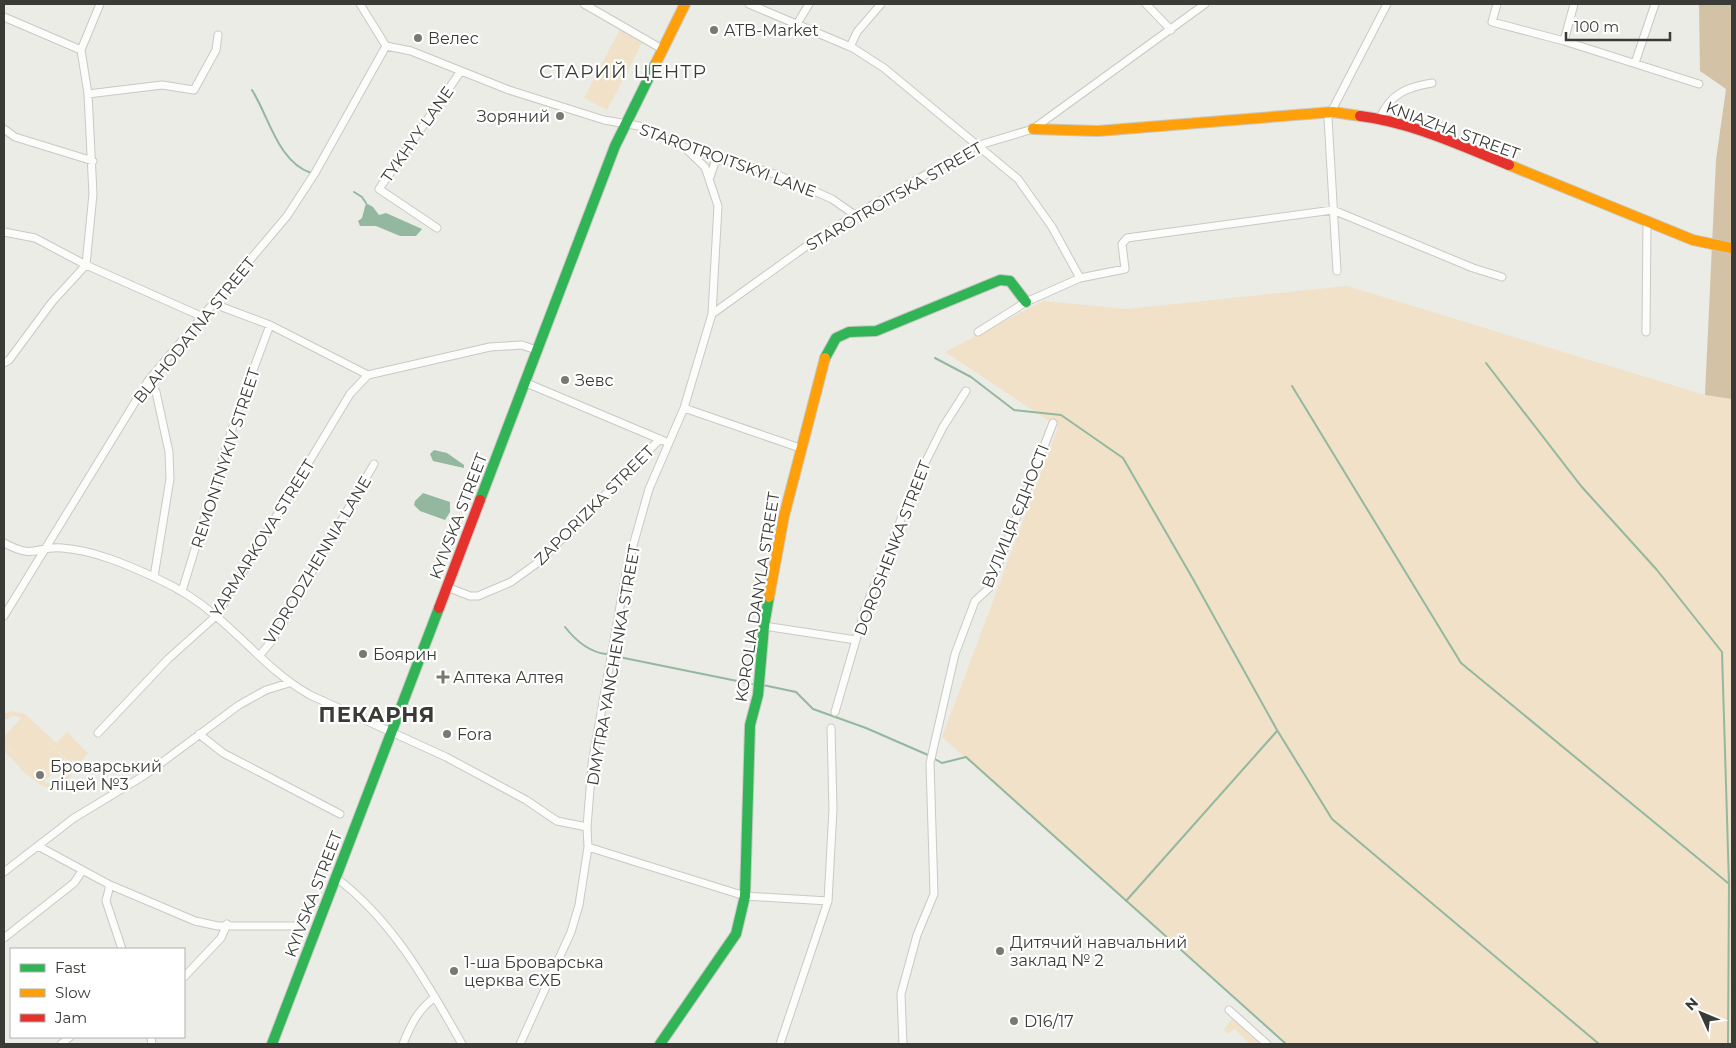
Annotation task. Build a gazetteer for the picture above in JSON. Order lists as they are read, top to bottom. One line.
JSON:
{"streets":{"street":["KNIAZHA STREET","TYKHYY LANE","STAROTROITSKYI LANE","STAROTROITSKA STREET","BLAHODATNA STREET","REMONTNYKIV STREET","ZAPORIZKA STREET","KYIVSKA STREET","ВУЛИЦЯ ЄДНОСТІ","YARMARKOVA STREET","DOROSHENKA STREET","VIDRODZHENNIA LANE","KOROLIA DANYLA STREET","DMYTRA YANCHENKA STREET"]},"crossings":[["KNIAZHA STREET","STAROTROITSKA STREET"],["TYKHYY LANE","STAROTROITSKYI LANE"],["STAROTROITSKYI LANE","STAROTROITSKA STREET"],["STAROTROITSKYI LANE","BLAHODATNA STREET"],["STAROTROITSKYI LANE","KYIVSKA STREET"],["STAROTROITSKYI LANE","DMYTRA YANCHENKA STREET"],["STAROTROITSKA STREET","DMYTRA YANCHENKA STREET"],["ZAPORIZKA STREET","KYIVSKA STREET"]],"districts":["СТАРИЙ ЦЕНТР","ПЕКАРНЯ"],"places":{"other":["ATB-Market","Велес","Зоряний","Зевс","Боярин","Fora","Броварський ліцей №3","Дитячий навчальний заклад № 2","1-ша Броварська церква ЄХБ","D16/17"],"health":["Аптека Алтея"]},"legend":["Fast","Slow","Jam"],"scale_bar":"100 m","north":"top left"}
